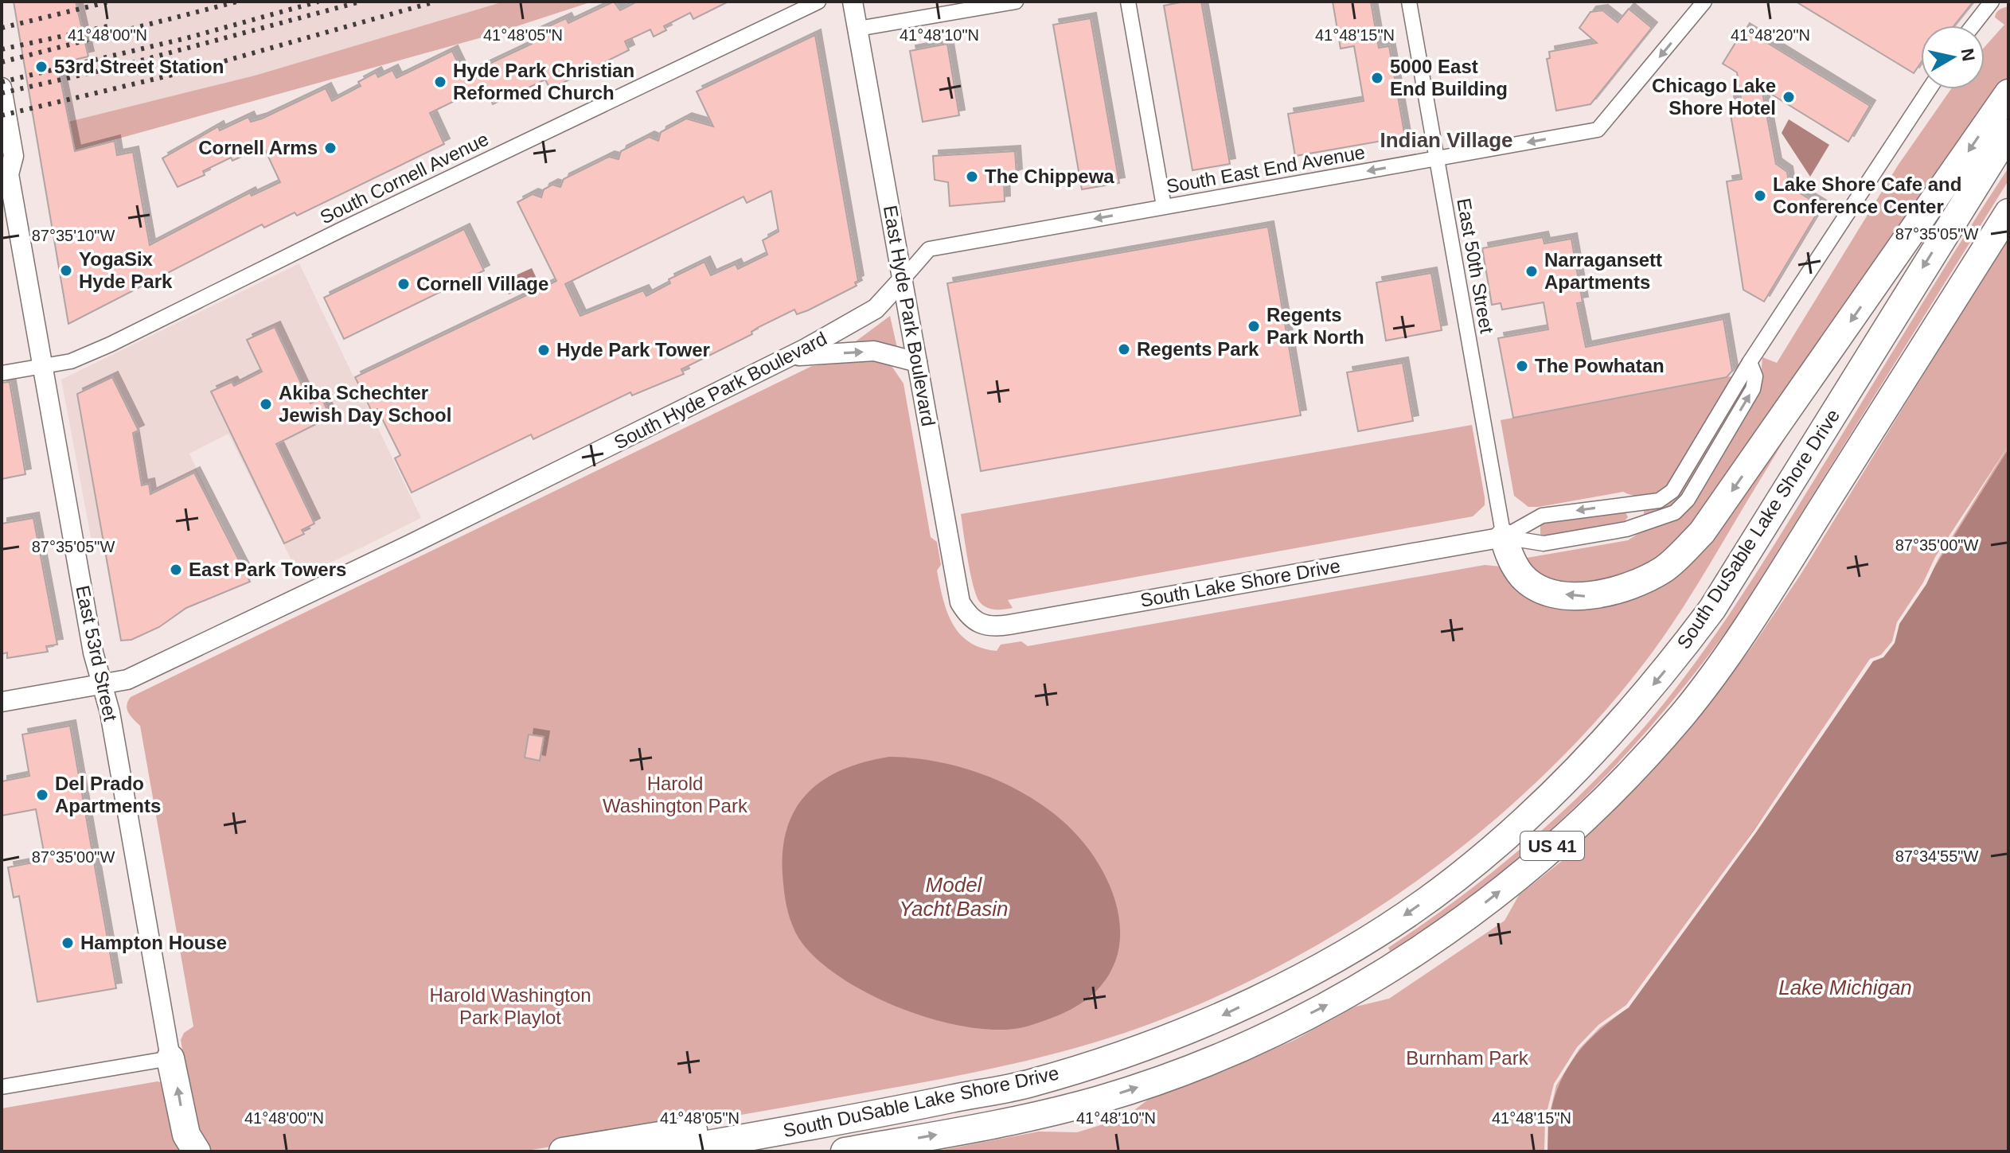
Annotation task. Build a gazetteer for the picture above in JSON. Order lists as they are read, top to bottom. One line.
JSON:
{"streets":{"highway":["South DuSable Lake Shore Drive","US 41"],"street":["South East End Avenue","South Cornell Avenue","East 50th Street","East Hyde Park Boulevard","South Hyde Park Boulevard","South Lake Shore Drive","East 53rd Street"]},"crossings":[["South East End Avenue","East 50th Street"],["South East End Avenue","East Hyde Park Boulevard"],["South East End Avenue","South Hyde Park Boulevard"],["South Cornell Avenue","East 53rd Street"],["East 50th Street","South Lake Shore Drive"],["East Hyde Park Boulevard","South Hyde Park Boulevard"],["East Hyde Park Boulevard","South Lake Shore Drive"],["South Hyde Park Boulevard","East 53rd Street"]],"one_way":["South East End Avenue"],"districts":["Indian Village"],"water":["Model Yacht Basin","Lake Michigan"],"parks":["Harold Washington Park","Harold Washington Park Playlot","Burnham Park"],"places":["53rd Street Station","5000 East End Building","Hyde Park Christian Reformed Church","Chicago Lake Shore Hotel","Cornell Arms","The Chippewa","Lake Shore Cafe and Conference Center","YogaSix Hyde Park","Narragansett Apartments","Cornell Village","Regents Park North","Regents Park","Hyde Park Tower","The Powhatan","Akiba Schechter Jewish Day School","East Park Towers","Del Prado Apartments","Hampton House"],"north":"right","coordinates":["41°48'00\"N","41°48'05\"N","41°48'10\"N","41°48'15\"N","41°48'20\"N","87°35'05\"W","87°35'10\"W","87°35'00\"W","87°34'55\"W"]}
